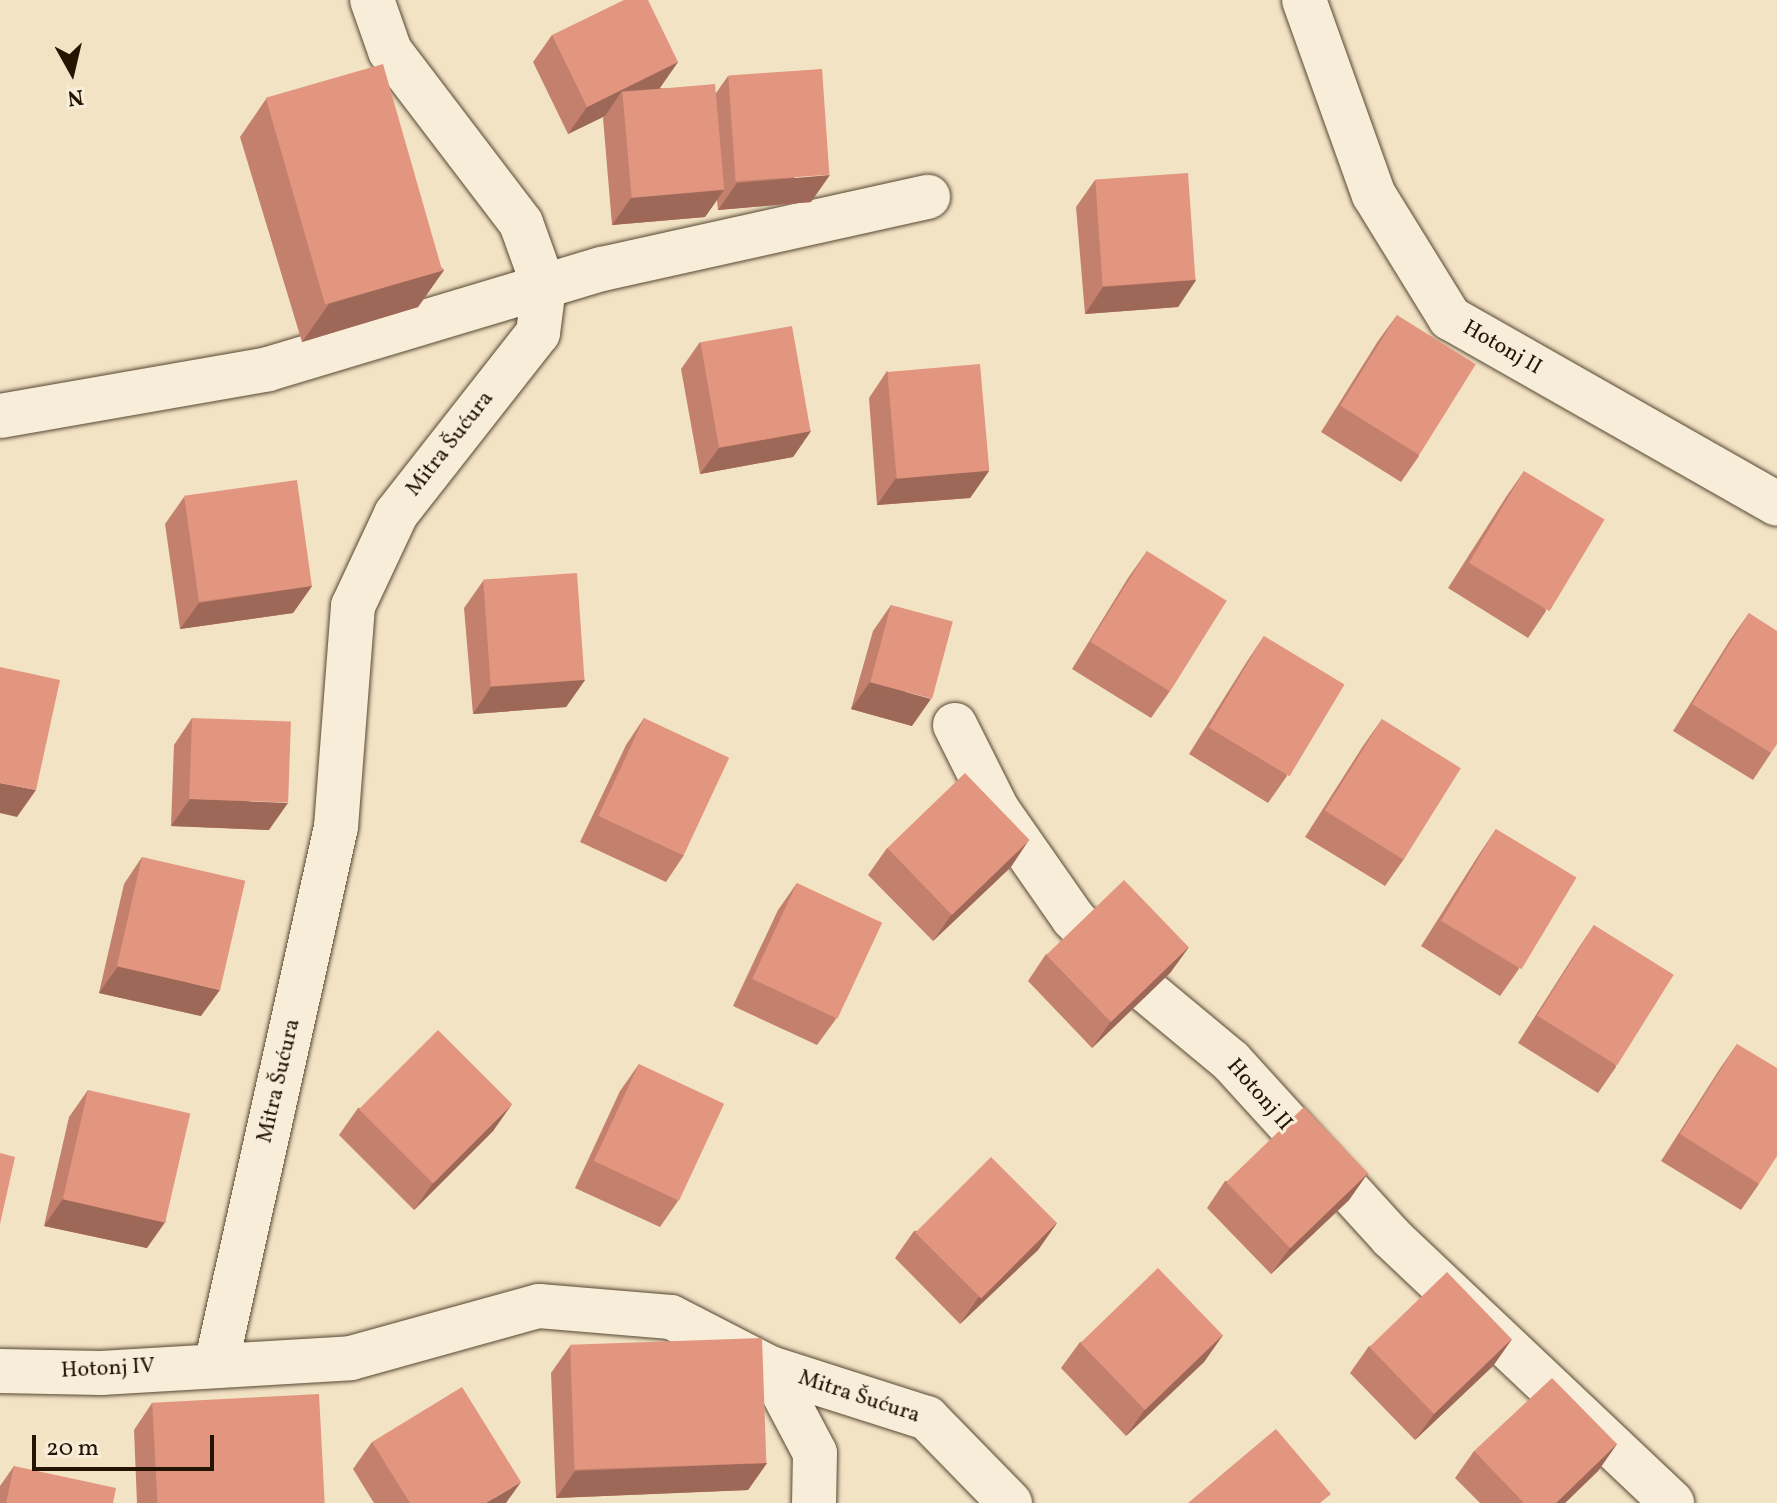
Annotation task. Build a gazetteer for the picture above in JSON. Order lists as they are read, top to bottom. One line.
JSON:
{"streets":{"street":["Hotonj II","Mitra Šućura","Hotonj IV"]},"crossings":[["Mitra Šućura","Hotonj IV"]],"scale_bar":"20 m","north":"bottom"}
